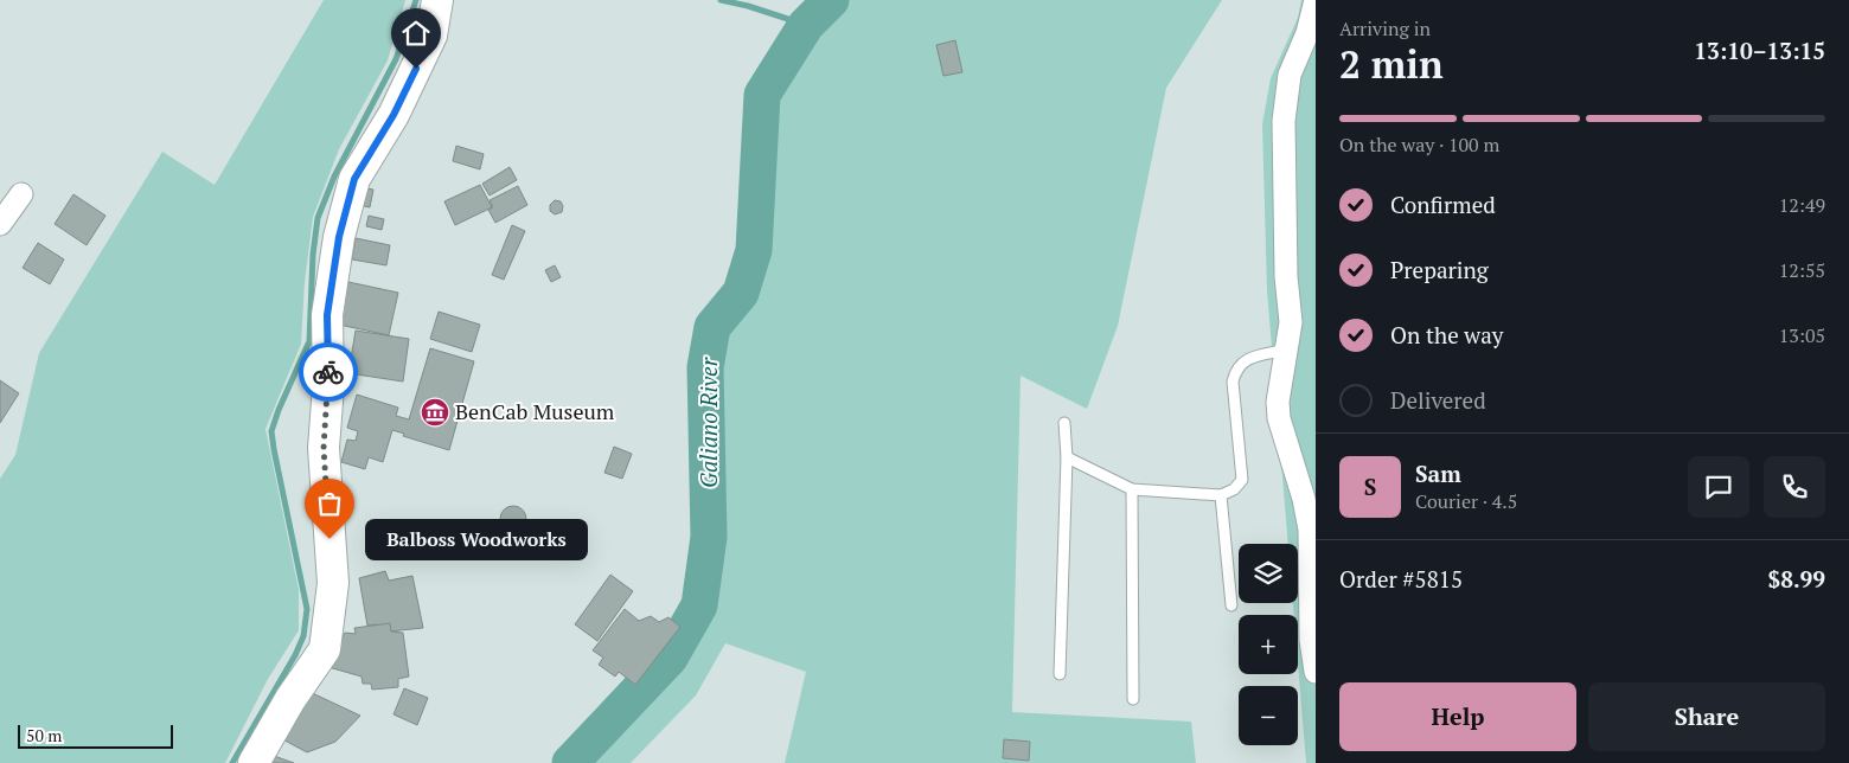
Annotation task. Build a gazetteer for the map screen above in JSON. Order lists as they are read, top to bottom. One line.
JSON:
{"water":["Galiano River"],"places":{"museum":["BenCab Museum"],"other":["Balboss Woodworks"]},"scale_bar":"50 m","page":{"heading":["2 min","Arriving in","13:10–13:15"],"panel":["Sam","Courier · 4.5","Order #5815","$8.99"],"bar":"On the way · 100 m","list":[["Confirmed","12:49"],["Preparing","12:55"],["On the way","13:05"],"Delivered"],"round":"S","bubble":"Balboss Woodworks","map_buttons":["+","−"],"buttons":["Help","Share"],"scale":"50 m"}}
